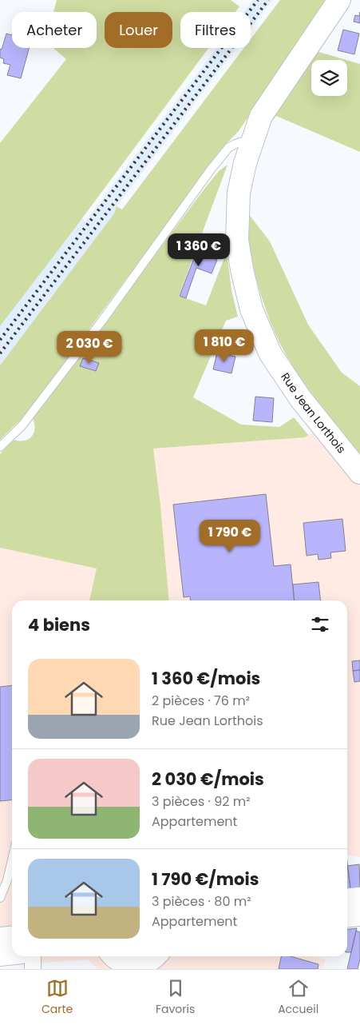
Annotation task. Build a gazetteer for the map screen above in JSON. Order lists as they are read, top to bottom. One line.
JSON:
{"streets":{"street":["Rue Jean Lorthois"]},"page":{"chip":["Acheter","Louer","Filtres"],"price":["1 360 €","1 810 €","2 030 €","1 790 €"],"heading":"4 biens","list":[{"name":"1 360 €/mois","note":"2 pièces · 76 m² · Rue Jean Lorthois"},{"name":"2 030 €/mois","note":"3 pièces · 92 m² · Appartement"},{"name":"1 790 €/mois","note":"3 pièces · 80 m² · Appartement"}],"tabs":["Carte","Favoris","Accueil"]}}
